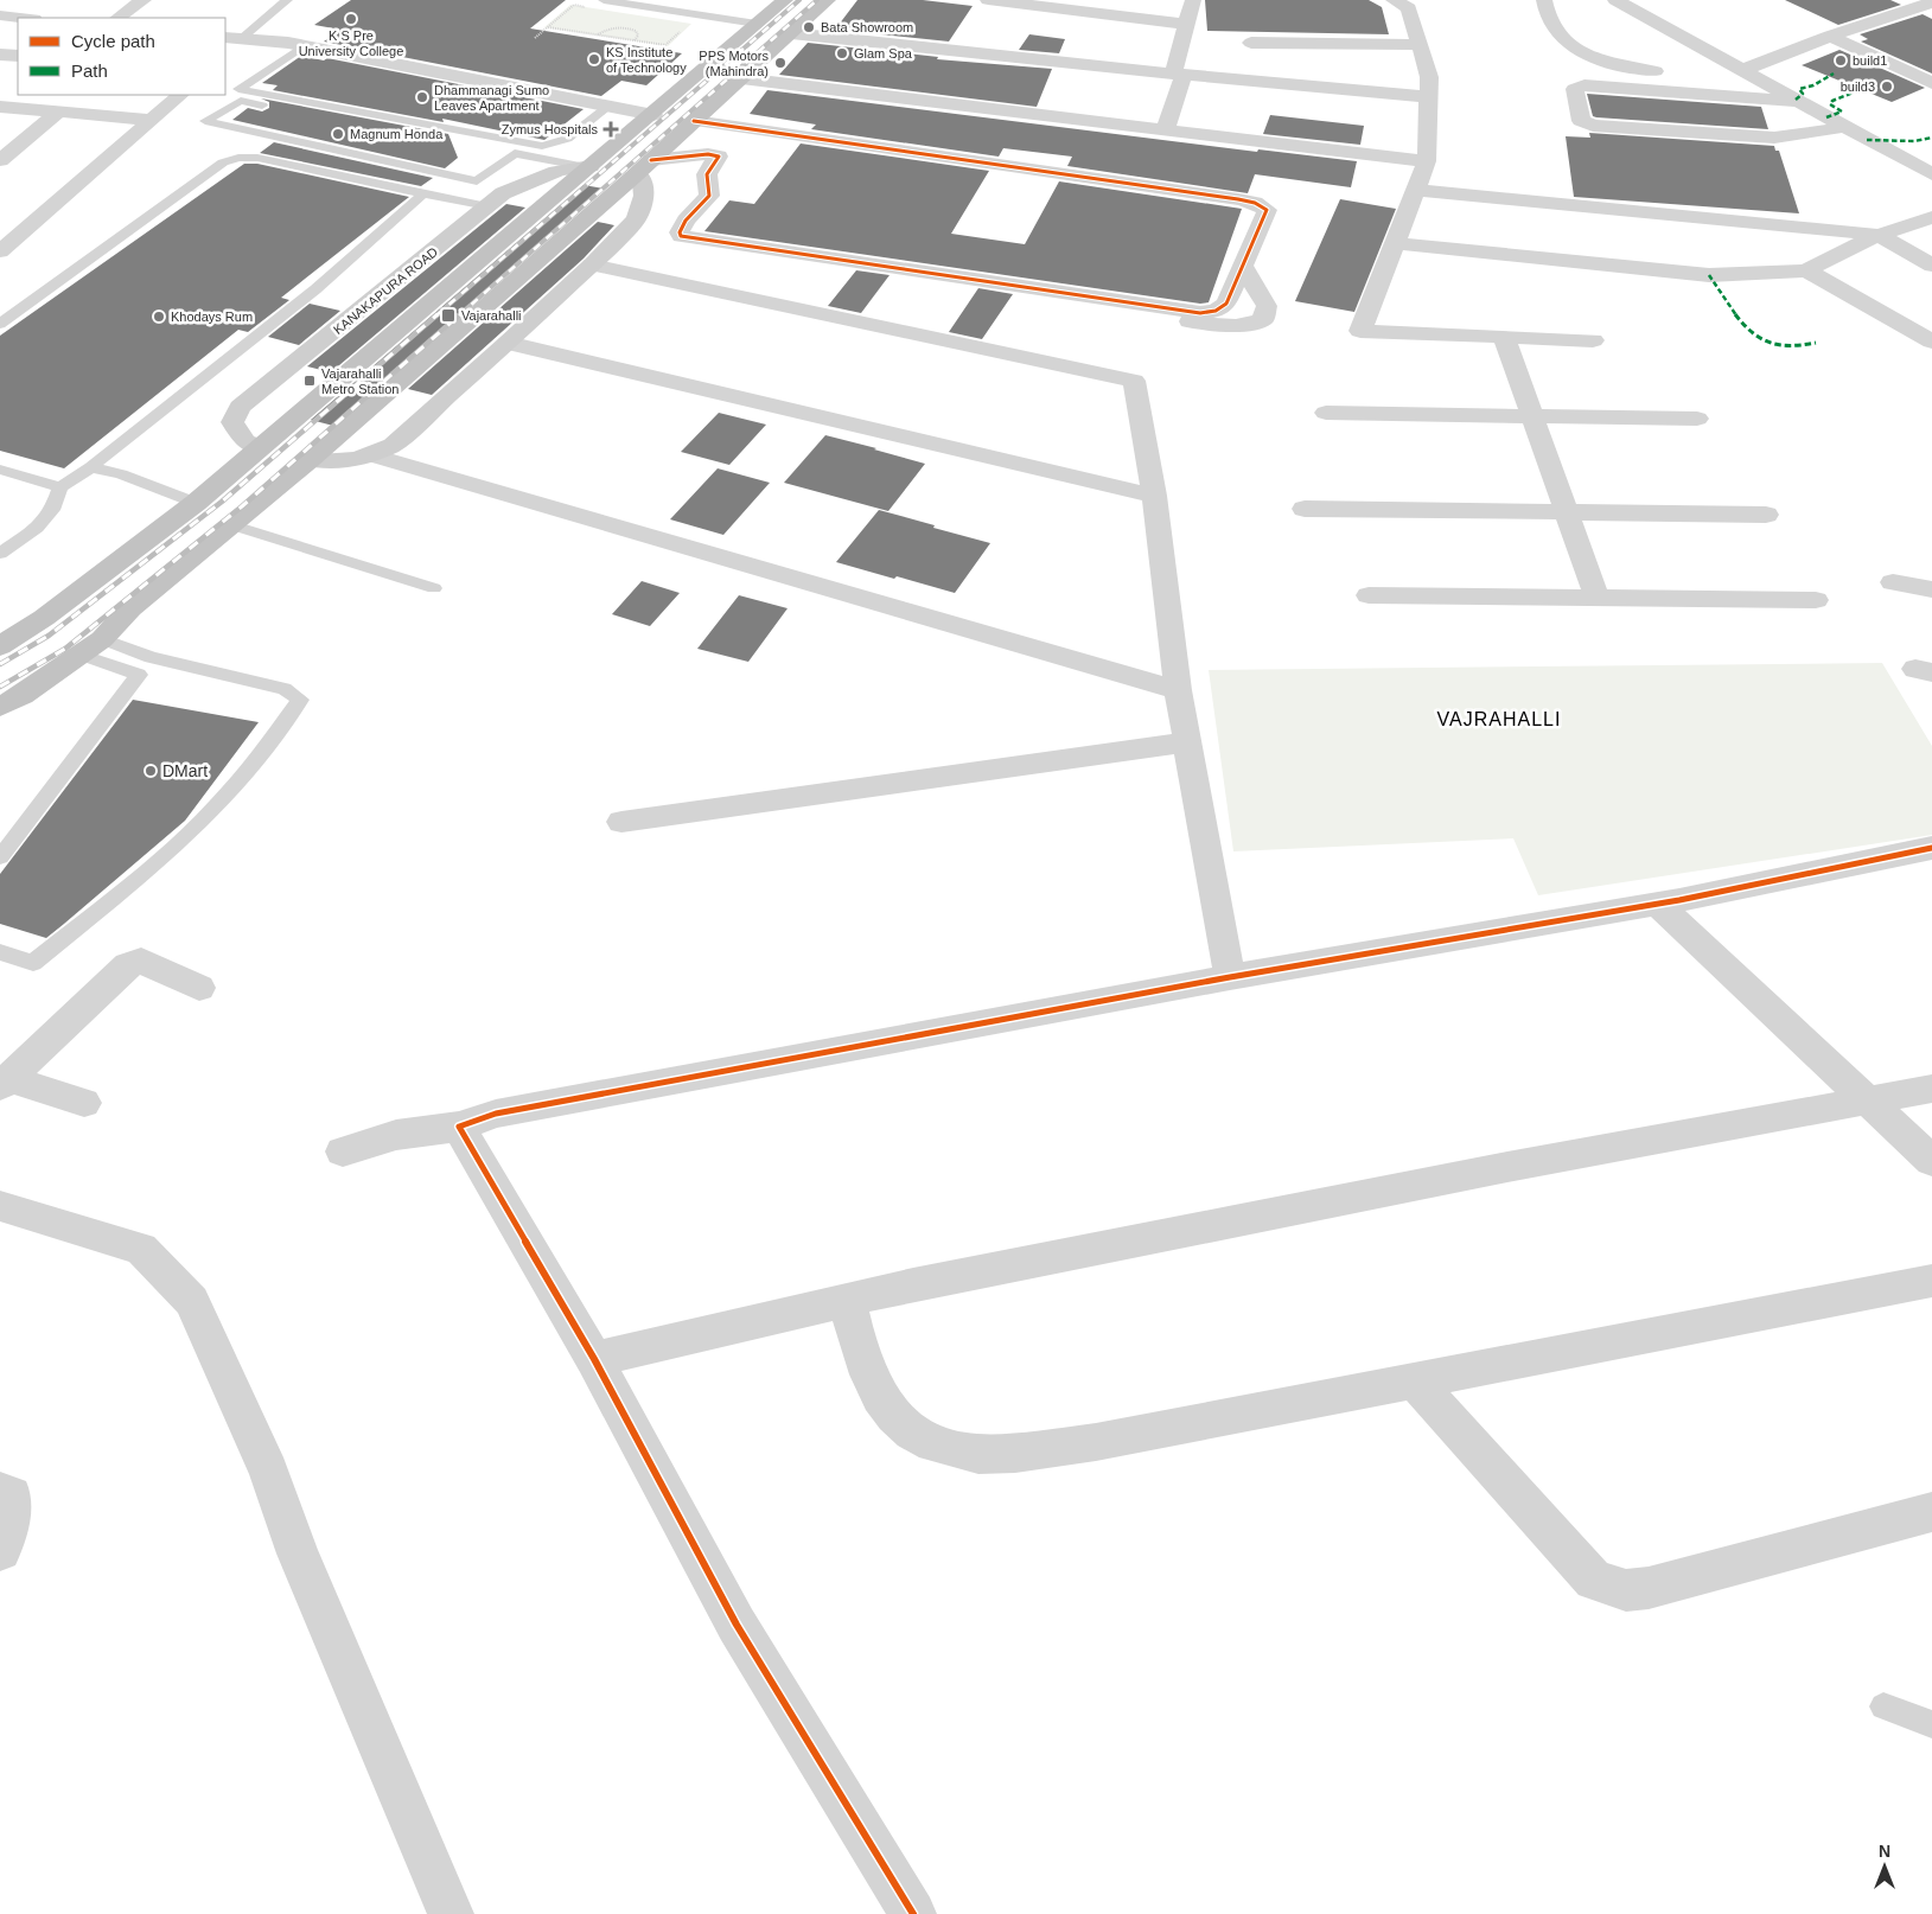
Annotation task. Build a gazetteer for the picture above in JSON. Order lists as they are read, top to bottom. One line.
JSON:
{"streets":{"highway":["KANAKAPURA ROAD"]},"districts":["VAJRAHALLI"],"places":{"other":["K S Pre University College","Bata Showroom","Glam Spa","KS Institute of Technology","build1","PPS Motors (Mahindra)","build3","Dhammanagi Sumo Leaves Apartment","Magnum Honda","Khodays Rum","DMart"],"health":["Zymus Hospitals"],"transit":["Vajarahalli","Vajarahalli Metro Station"]},"legend":["Cycle path","Path"],"north":"top"}
